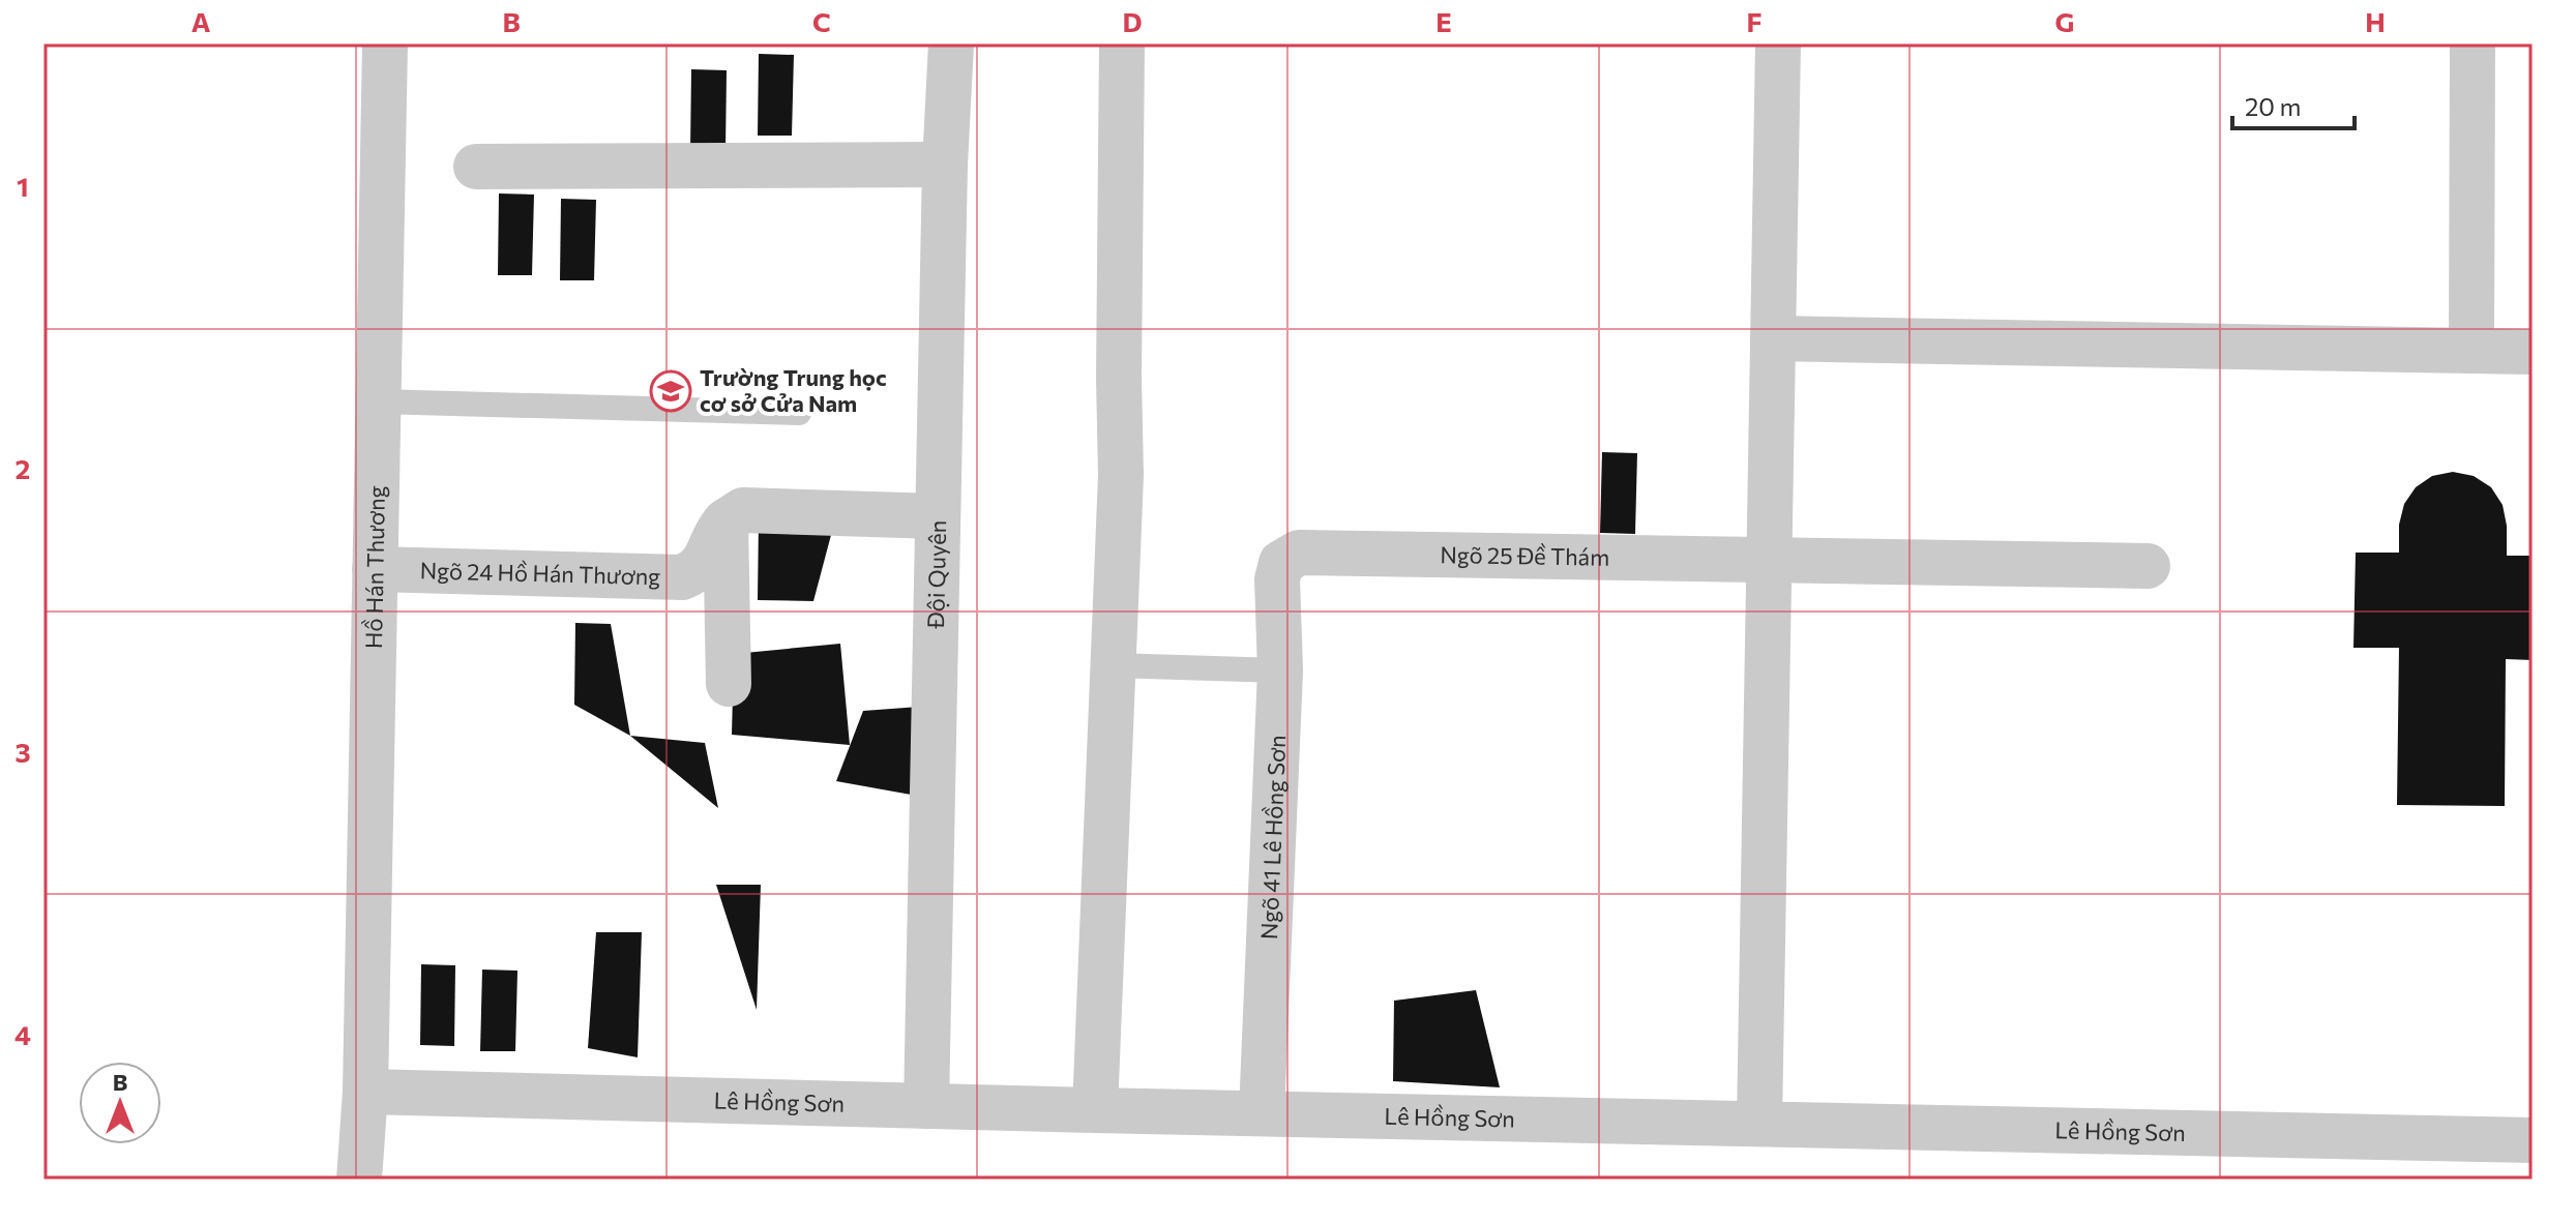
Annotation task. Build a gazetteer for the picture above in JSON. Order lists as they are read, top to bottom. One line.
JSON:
{"streets":{"street":["Ngõ 25 Đề Thám","Hồ Hán Thương","Ngõ 24 Hồ Hán Thương","Đội Quyên","Ngõ 41 Lê Hồng Sơn","Lê Hồng Sơn"]},"crossings":[["Ngõ 25 Đề Thám","Ngõ 41 Lê Hồng Sơn"],["Hồ Hán Thương","Ngõ 24 Hồ Hán Thương"],["Hồ Hán Thương","Lê Hồng Sơn"],["Đội Quyên","Lê Hồng Sơn"],["Ngõ 41 Lê Hồng Sơn","Lê Hồng Sơn"]],"places":{"school or university":["Trường Trung học cơ sở Cửa Nam"]},"scale_bar":"20 m","north":"top","grid":{"columns":["A","B","C","D","E","F","G","H"],"rows":["1","2","3","4"]}}
